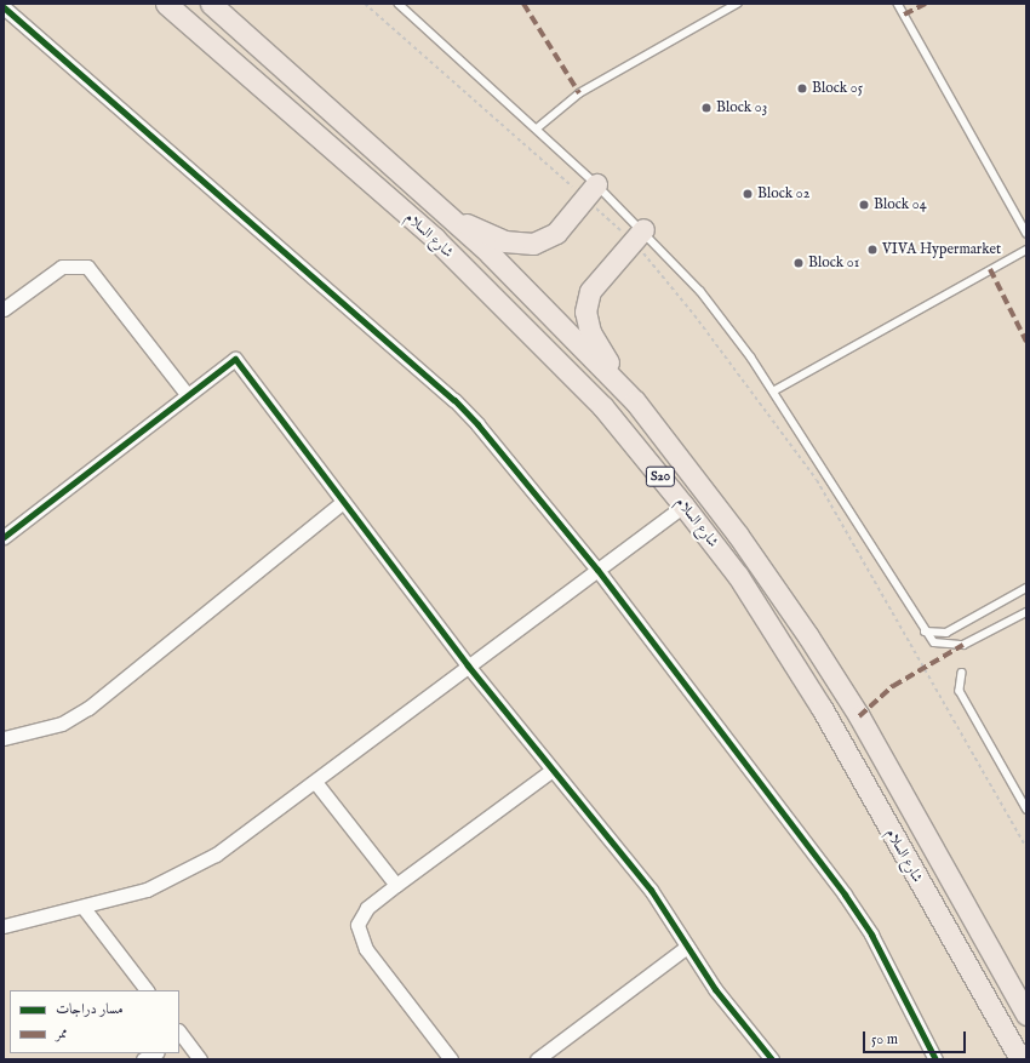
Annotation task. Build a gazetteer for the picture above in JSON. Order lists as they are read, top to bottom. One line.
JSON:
{"streets":{"main road":["شارع السلام","S20"]},"places":["Block 05","Block 03","Block 02","Block 04","VIVA Hypermarket","Block 01"],"legend":["مسار دراجات","ممر"],"scale_bar":"50 m"}
